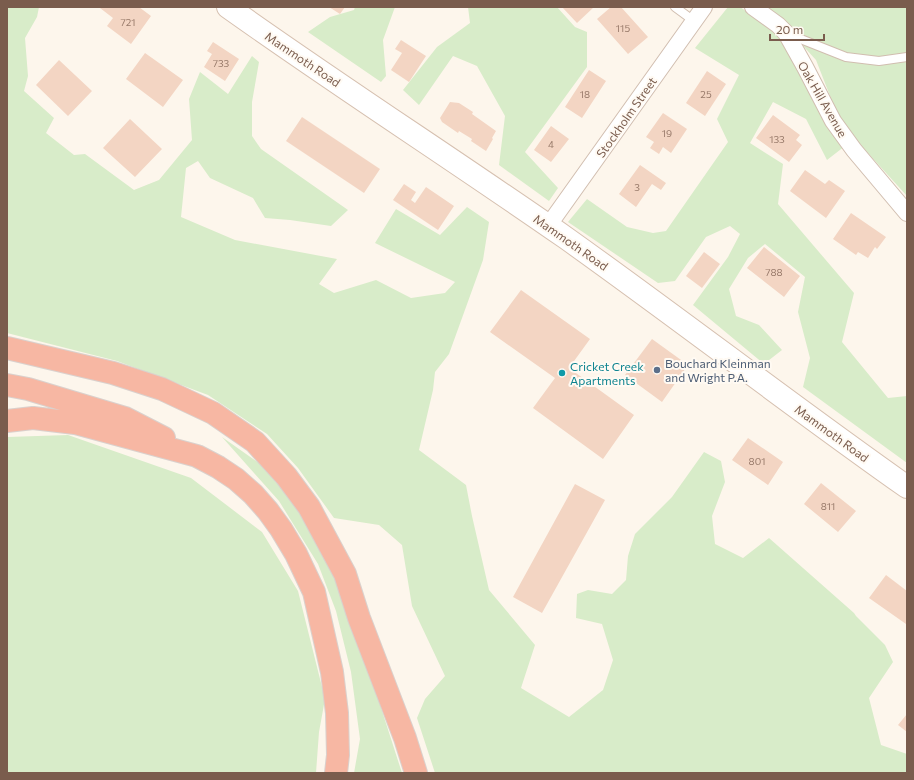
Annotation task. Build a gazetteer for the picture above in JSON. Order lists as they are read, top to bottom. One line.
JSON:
{"streets":{"main road":["Mammoth Road"],"street":["Oak Hill Avenue","Stockholm Street"]},"crossings":[["Mammoth Road","Stockholm Street"]],"places":["Bouchard Kleinman and Wright P.A.","Cricket Creek Apartments"],"house_numbers":["721","115","733","18","25","19","133","4","3","788","801","811"],"scale_bar":"20 m"}
